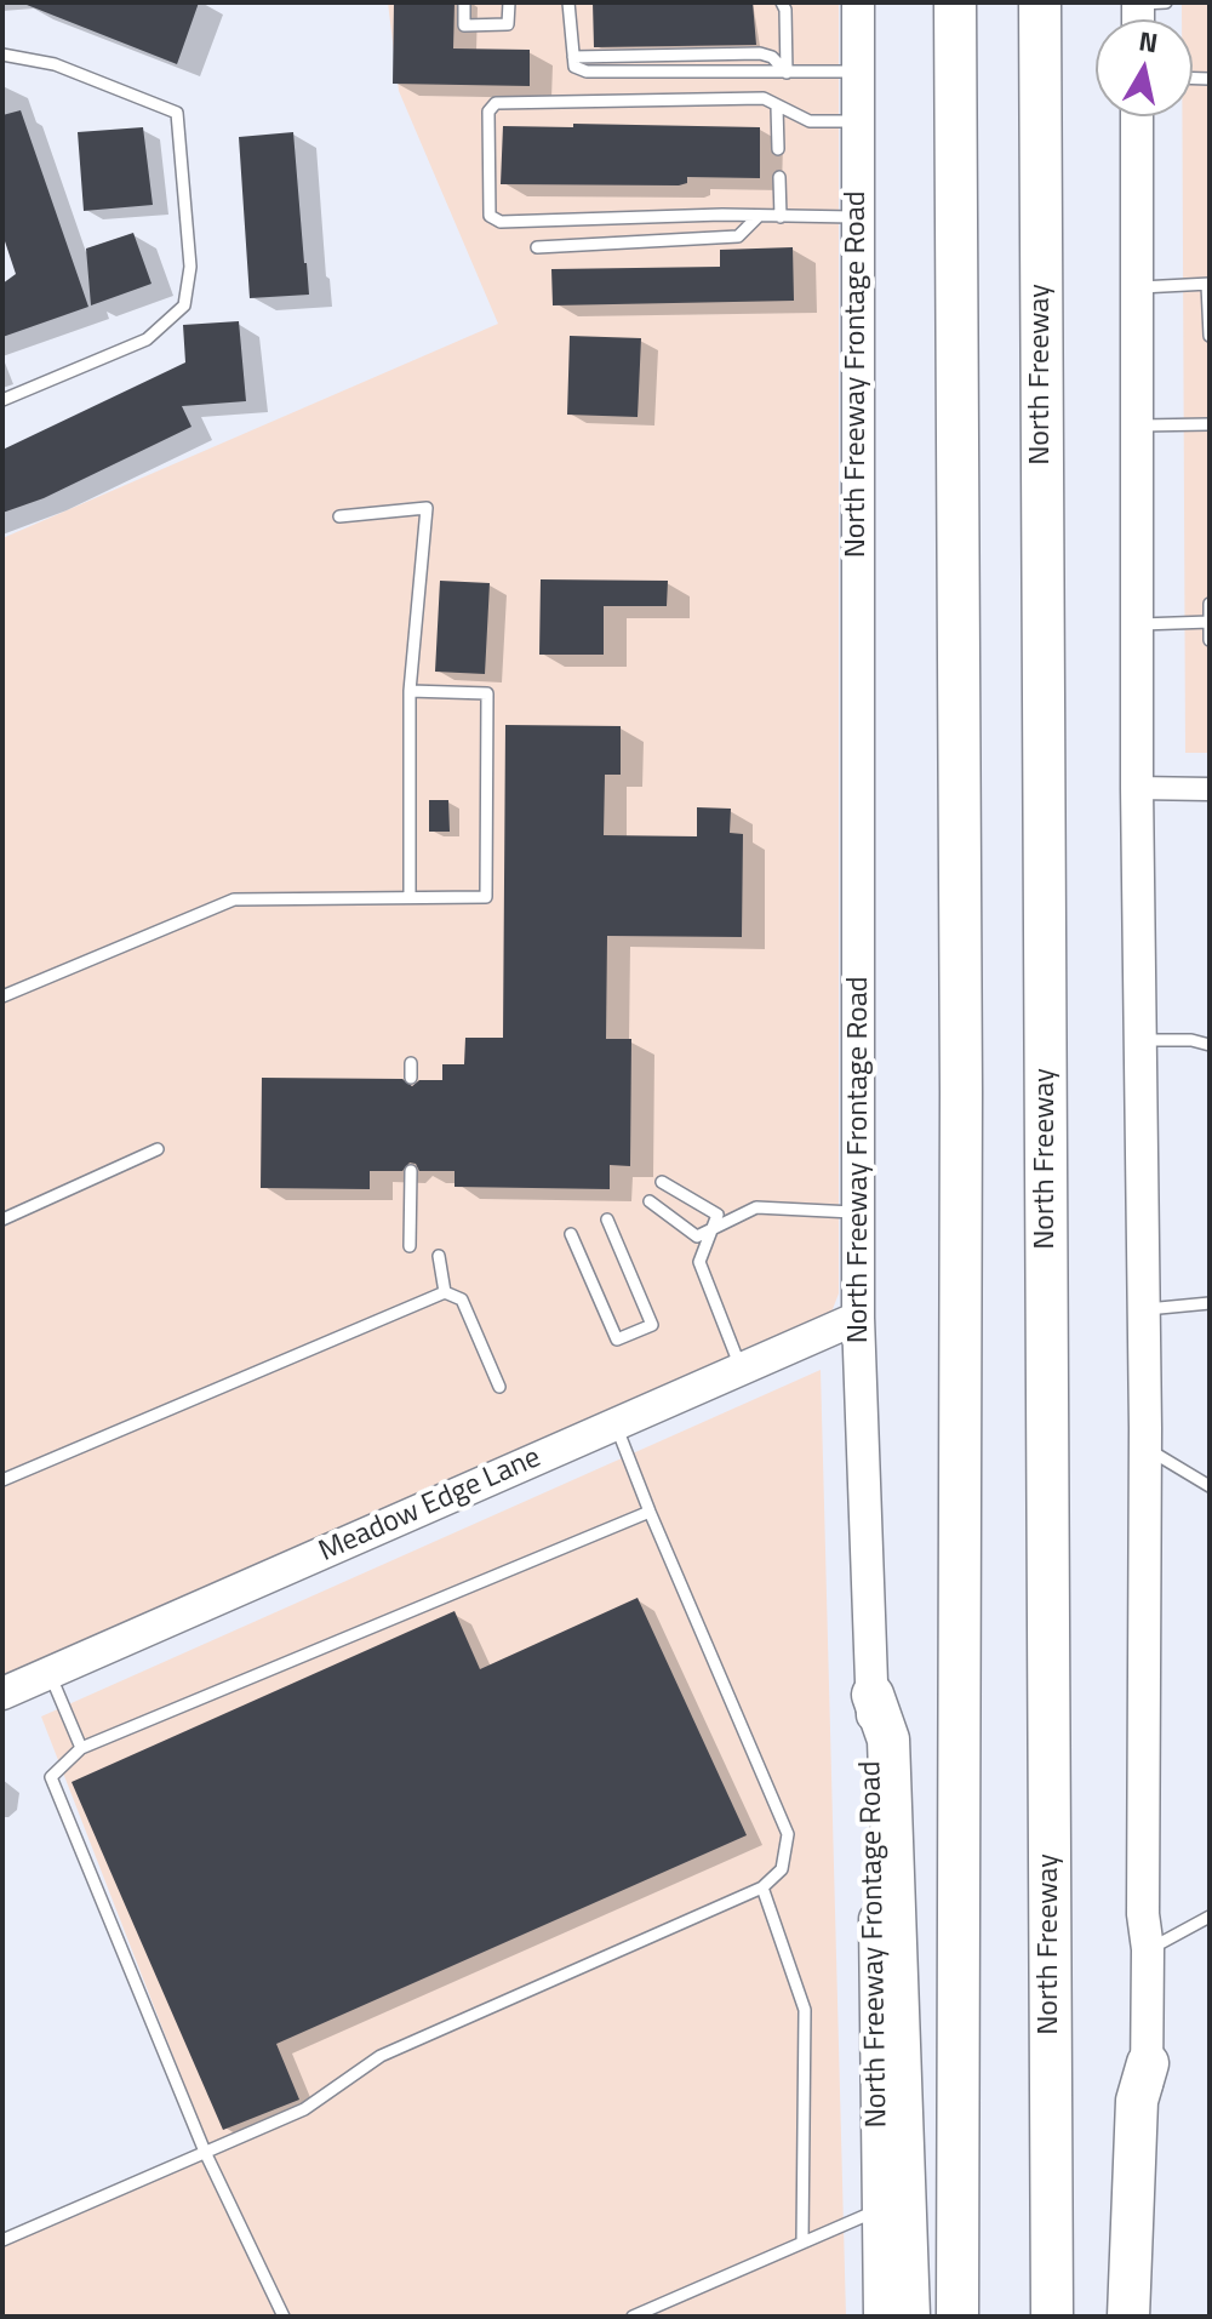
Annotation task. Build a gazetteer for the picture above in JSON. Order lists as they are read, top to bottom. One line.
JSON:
{"streets":{"highway":["North Freeway"],"main road":["North Freeway Frontage Road","Meadow Edge Lane"]},"crossings":[["North Freeway Frontage Road","Meadow Edge Lane"]],"north":"top"}
